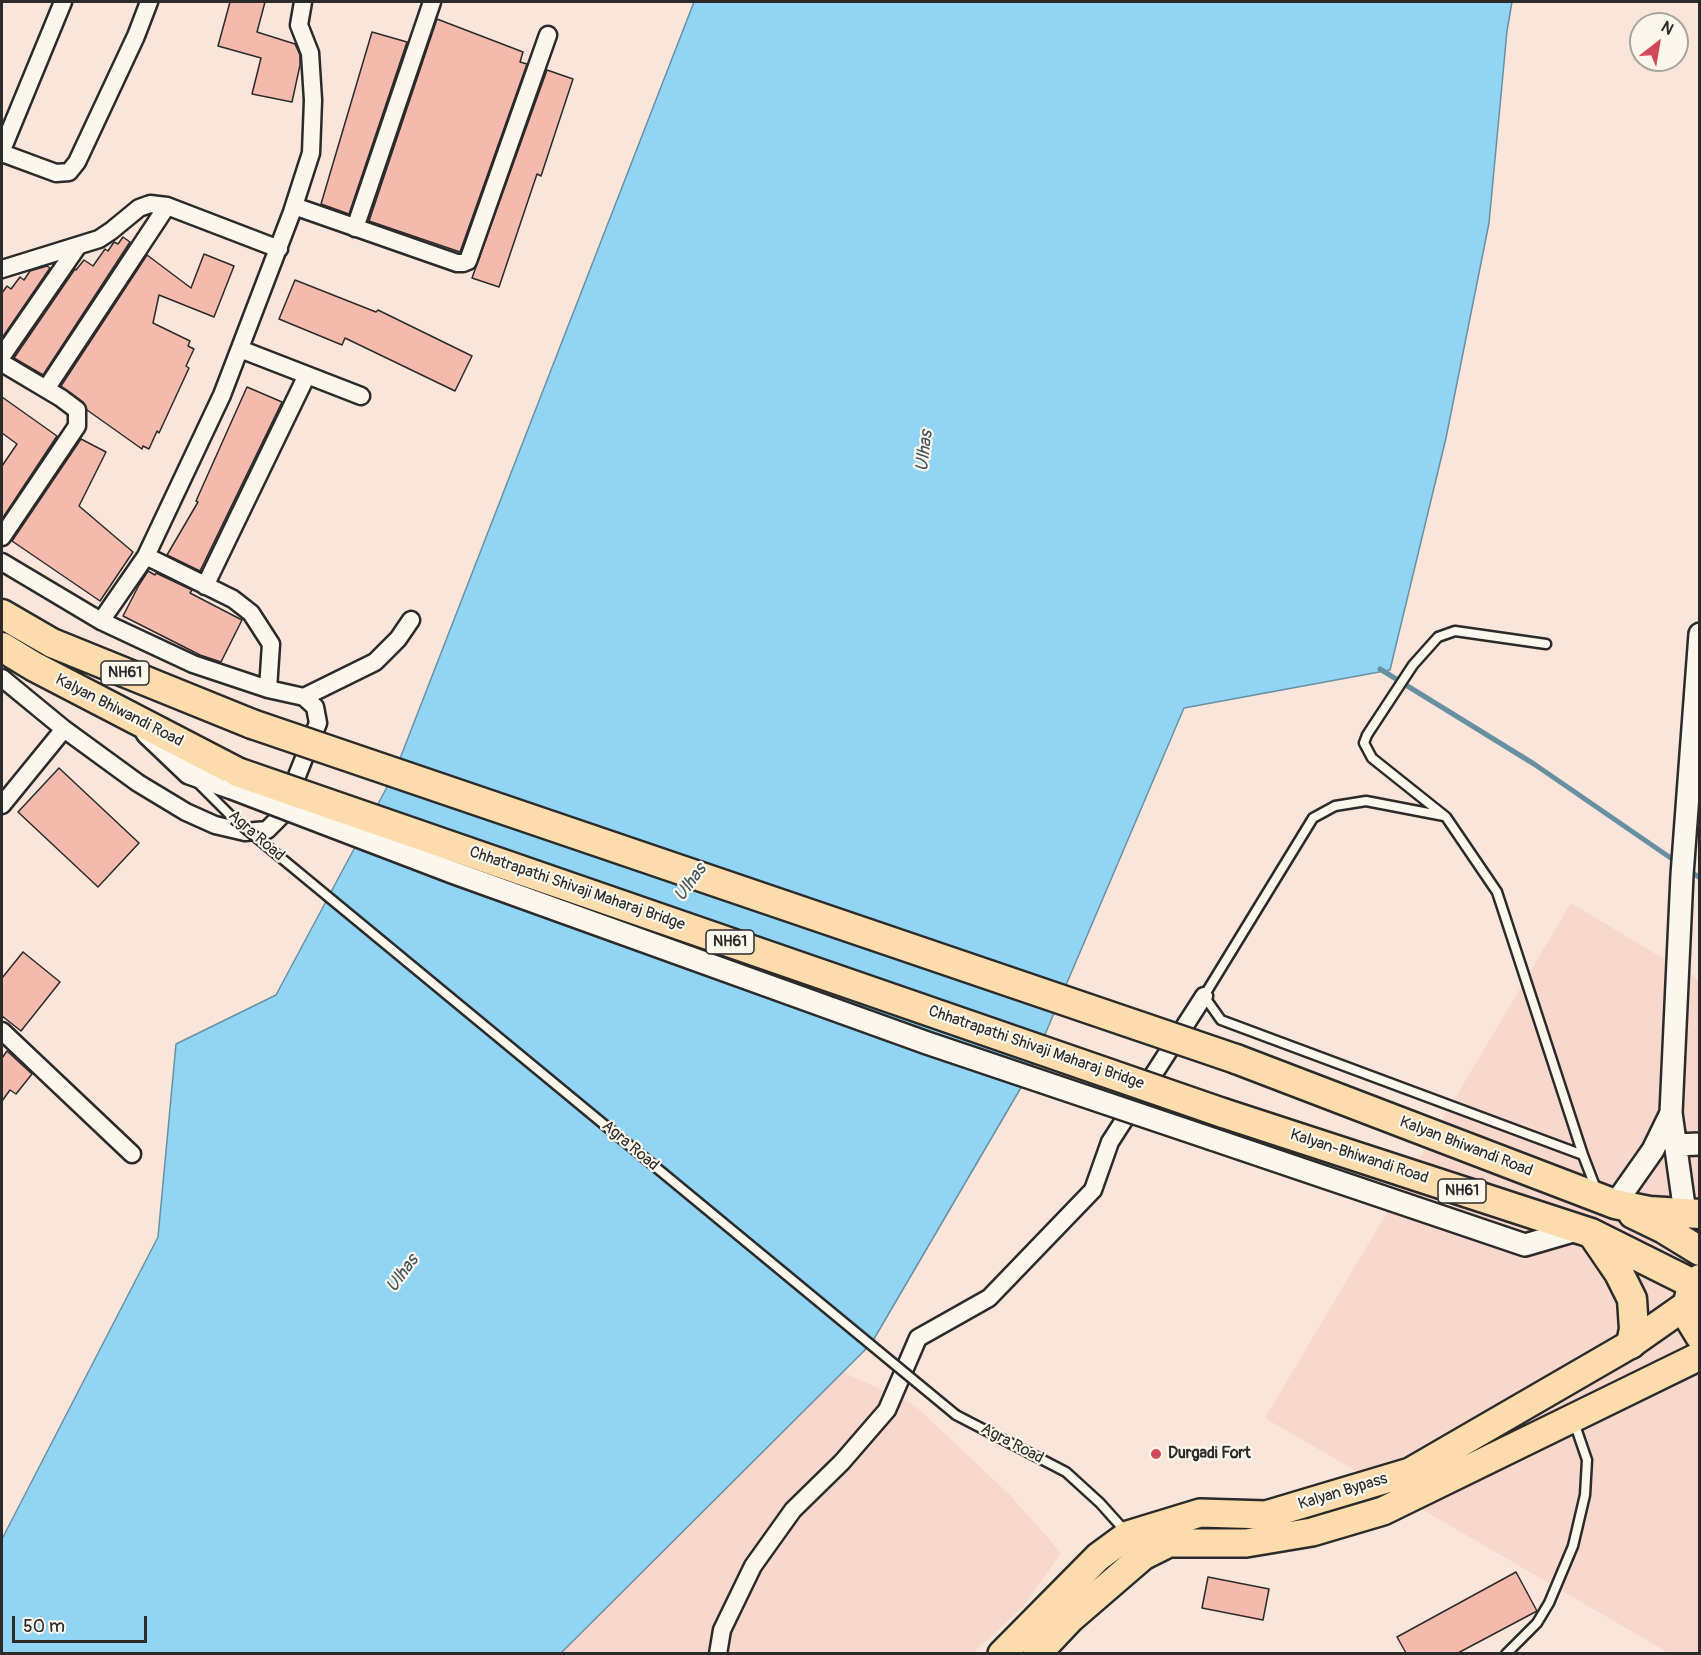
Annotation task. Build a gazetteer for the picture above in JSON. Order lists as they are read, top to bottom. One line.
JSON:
{"streets":{"highway":["NH61","Kalyan Bhiwandi Road","Chhatrapathi Shivaji Maharaj Bridge","Kalyan-Bhiwandi Road"],"main road":["Kalyan Bypass"],"street":["Agra Road"]},"crossings":[["Kalyan Bhiwandi Road","Agra Road"],["Kalyan Bhiwandi Road","Chhatrapathi Shivaji Maharaj Bridge"],["Agra Road","Kalyan Bypass"],["Chhatrapathi Shivaji Maharaj Bridge","Kalyan-Bhiwandi Road"],["Kalyan-Bhiwandi Road","Kalyan Bypass"]],"water":["Ulhas"],"places":["Durgadi Fort"],"scale_bar":"50 m","north":"top right"}
